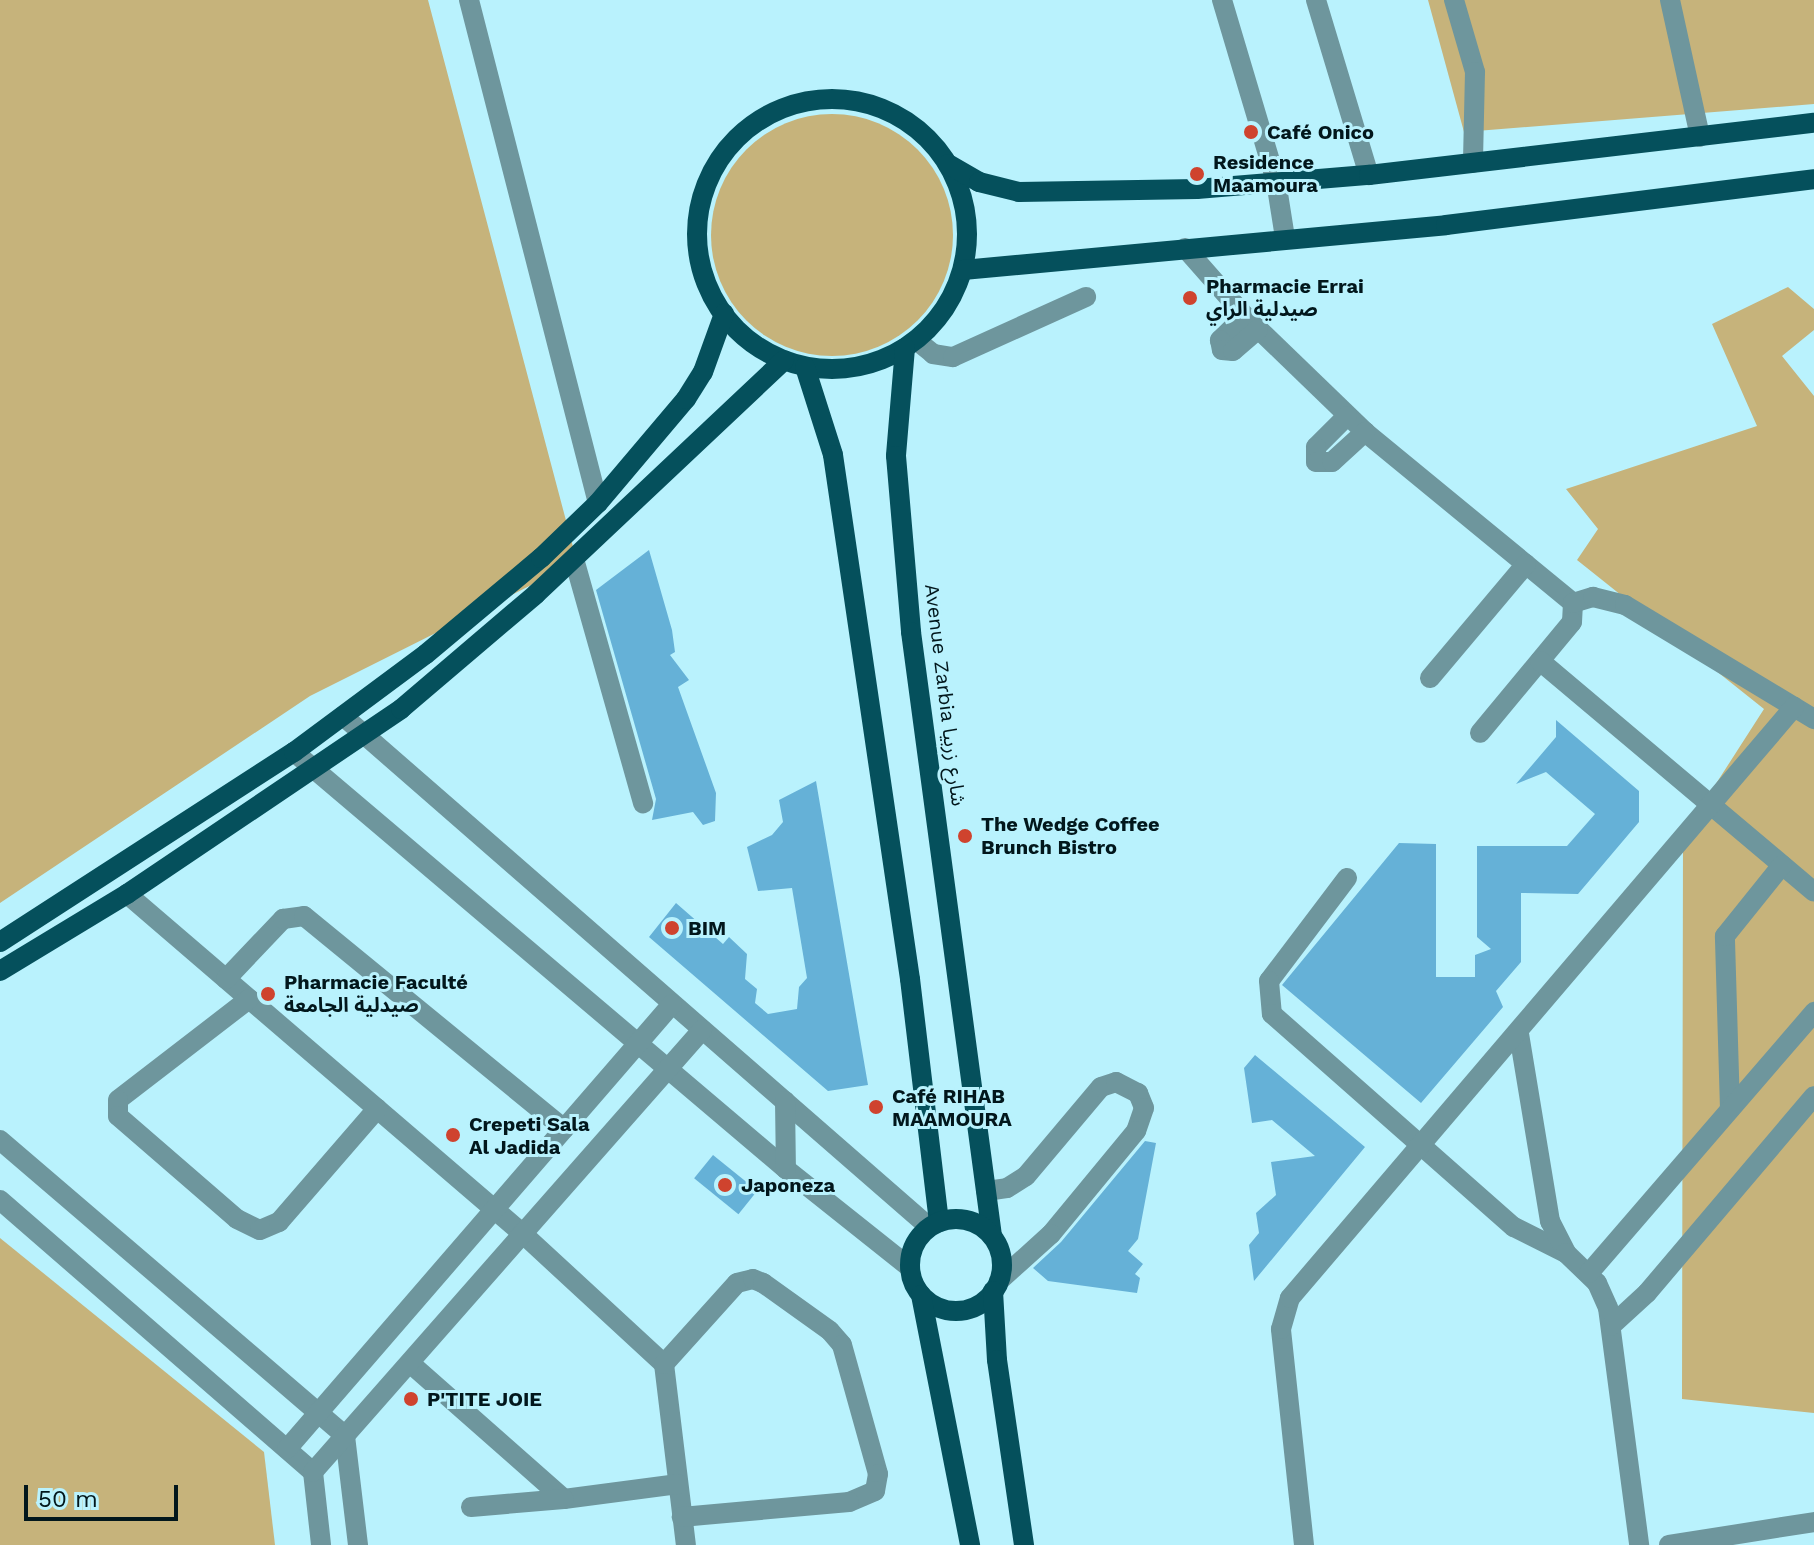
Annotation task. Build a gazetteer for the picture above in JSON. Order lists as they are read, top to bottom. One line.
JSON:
{"streets":{"main road":["Avenue Zarbia شارع زربيا"]},"places":["Café Onico","Residence Maamoura","Pharmacie Errai صيدلية الراي","The Wedge Coffee Brunch Bistro","BIM","Pharmacie Faculté صيدلية الجامعة","Café RIHAB MAAMOURA","Crepeti Sala Al Jadida","Japoneza","P'TITE JOIE"],"scale_bar":"50 m"}
